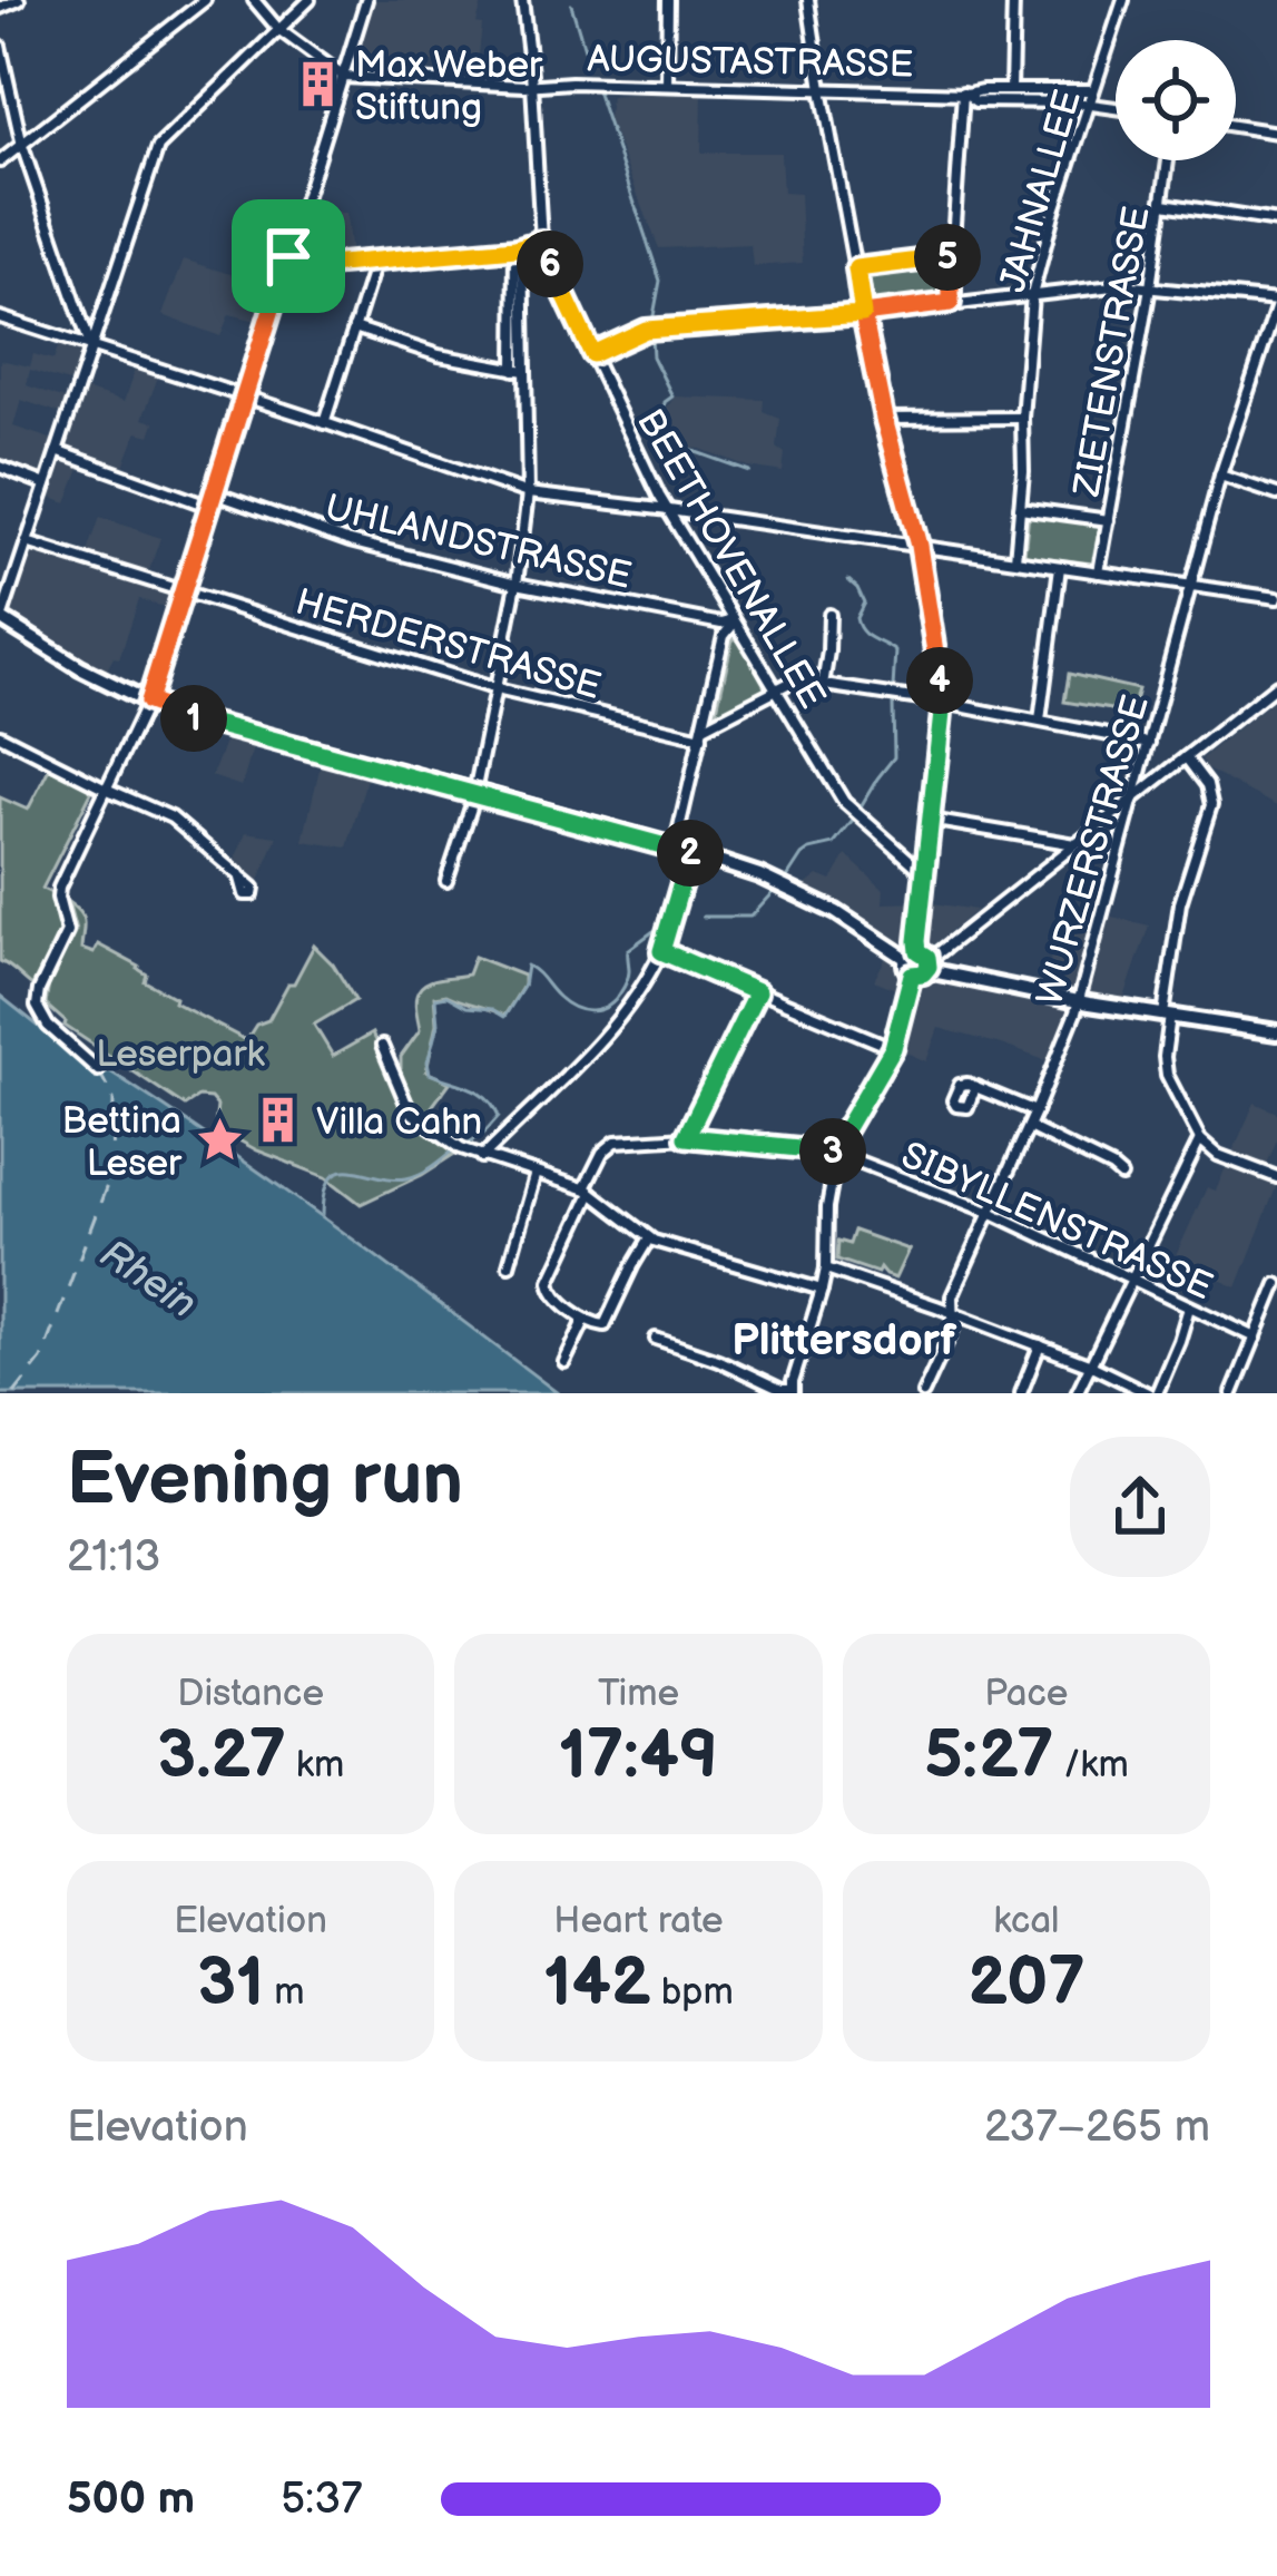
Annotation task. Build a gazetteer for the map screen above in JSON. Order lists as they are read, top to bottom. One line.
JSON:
{"streets":{"street":["AUGUSTASTRASSE","JAHNALLEE","ZIETENSTRASSE","UHLANDSTRASSE","BEETHOVENALLEE","HERDERSTRASSE","WURZERSTRASSE","SIBYLLENSTRASSE"]},"crossings":[["AUGUSTASTRASSE","JAHNALLEE"],["AUGUSTASTRASSE","BEETHOVENALLEE"],["UHLANDSTRASSE","BEETHOVENALLEE"],["WURZERSTRASSE","SIBYLLENSTRASSE"]],"districts":["Plittersdorf"],"water":["Rhein"],"parks":["Leserpark"],"places":{"building":["Max Weber Stiftung","Villa Cahn"],"place":["Bettina Leser"]},"page":{"pins":["5","6","4","1","2","3"],"heading":["Evening run","21:13"],"stats":[["Distance","3.27 km"],["Time","17:49"],["Pace","5:27 /km"],["Elevation","31 m"],["Heart rate","142 bpm"],["kcal","207"]],"chart":["Elevation","237–265 m"],"list":[{"name":"500 m","note":"5:37"}]}}
